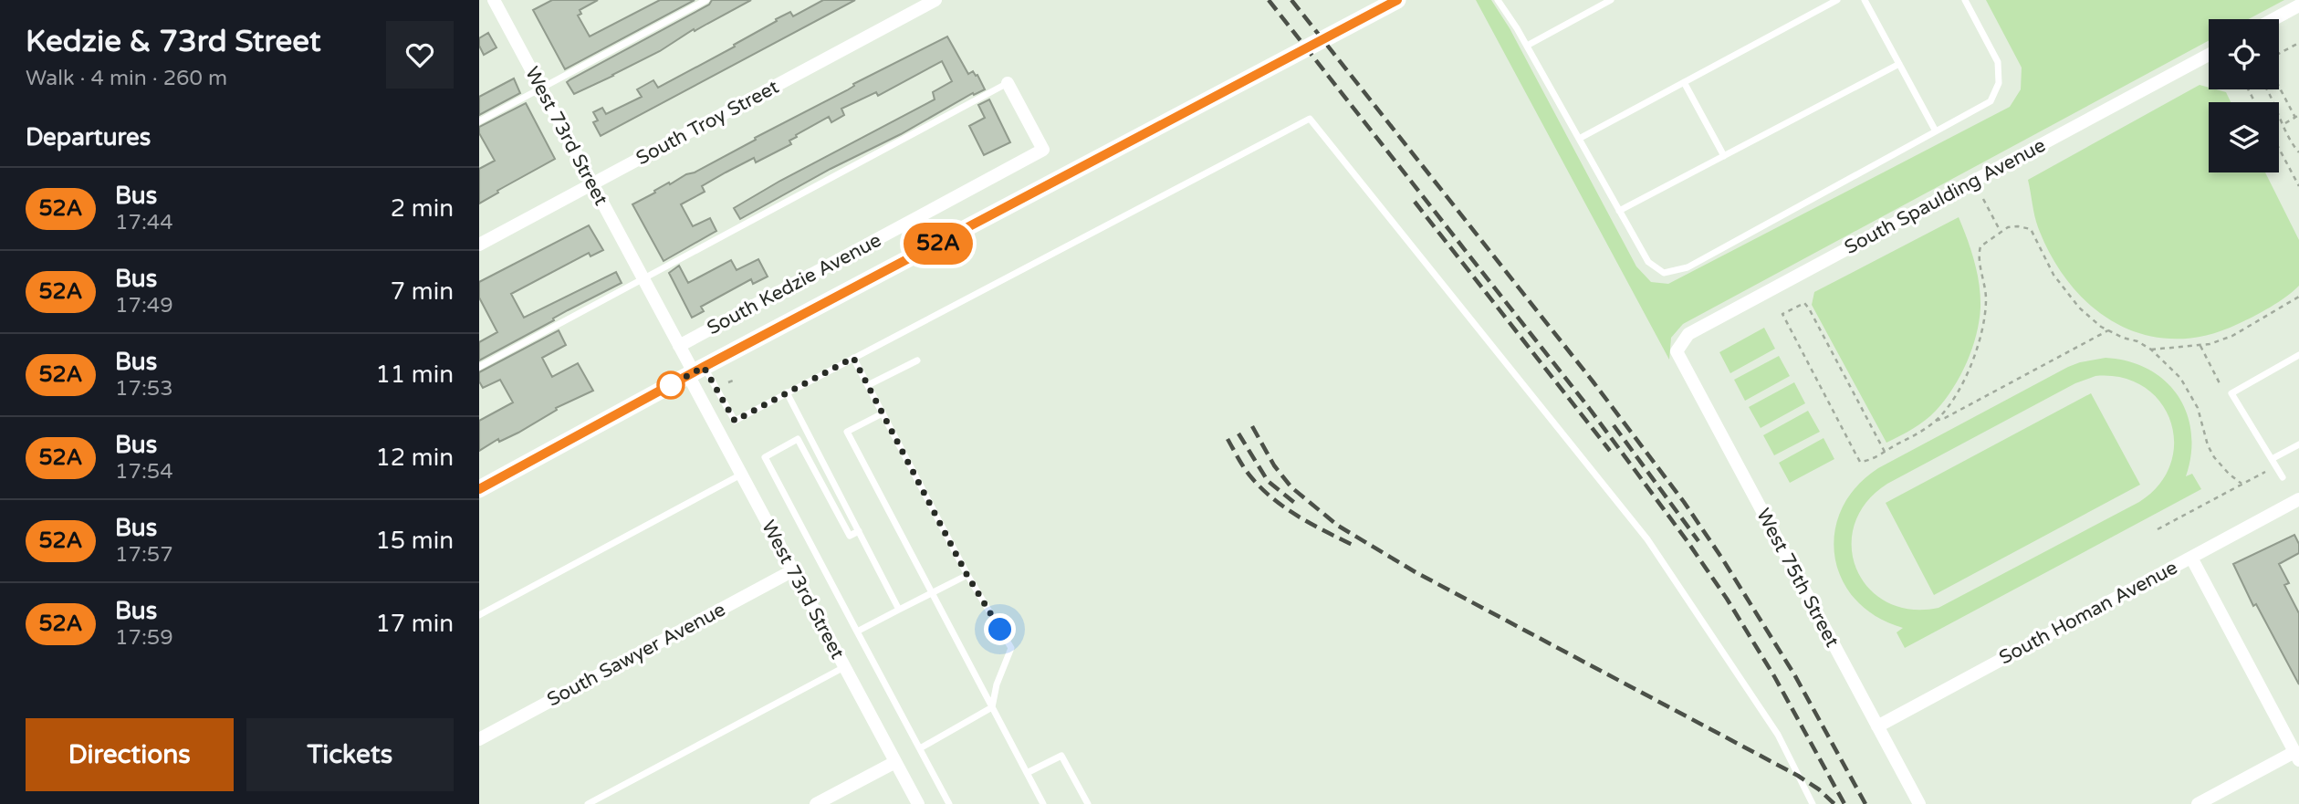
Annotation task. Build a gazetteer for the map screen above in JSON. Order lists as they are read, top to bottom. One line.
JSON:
{"streets":{"main road":["South Kedzie Avenue"],"street":["South Troy Street","West 73rd Street","South Spaulding Avenue","West 75th Street","South Homan Avenue","South Sawyer Avenue"]},"crossings":[["South Troy Street","West 73rd Street"],["West 73rd Street","South Kedzie Avenue"],["West 73rd Street","South Sawyer Avenue"],["South Spaulding Avenue","West 75th Street"],["West 75th Street","South Homan Avenue"]],"lines":["bus line 52A"],"page":{"heading":[["Kedzie & 73rd Street","Walk · 4 min · 260 m"],"Departures"],"on_map":"52A","list":[{"mark":"52A","name":"Bus","note":"17:44","value":"2 min"},{"mark":"52A","name":"Bus","note":"17:49","value":"7 min"},{"mark":"52A","name":"Bus","note":"17:53","value":"11 min"},{"mark":"52A","name":"Bus","note":"17:54","value":"12 min"},{"mark":"52A","name":"Bus","note":"17:57","value":"15 min"},{"mark":"52A","name":"Bus","note":"17:59","value":"17 min"}],"buttons":["Directions","Tickets"]}}
